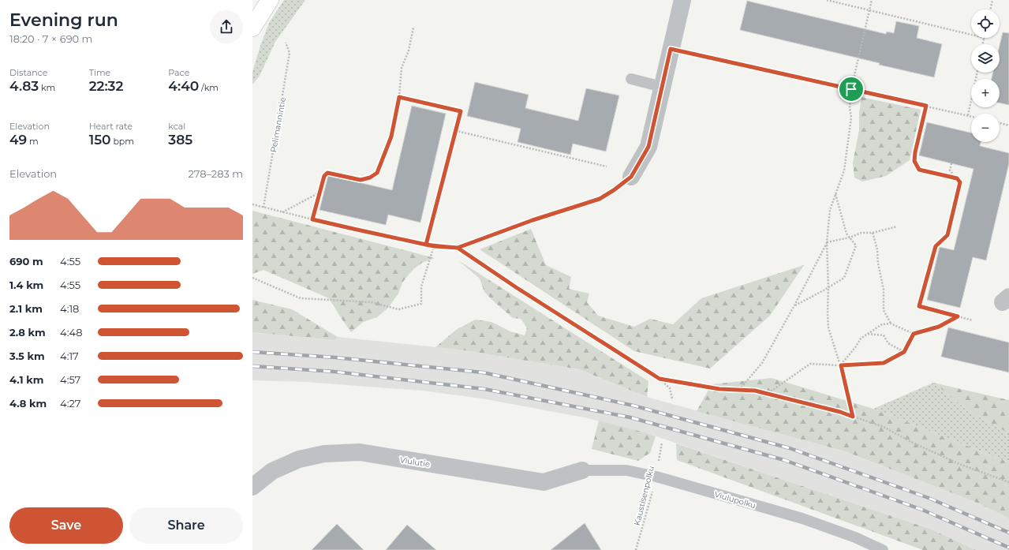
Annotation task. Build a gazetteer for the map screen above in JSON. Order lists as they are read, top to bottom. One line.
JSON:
{"streets":{"street":["Viulutie"],"lane":["Viulupolku"],"path":["Pelimannintie","Kaustisenpolku"]},"crossings":[["Viulutie","Viulupolku"],["Kaustisenpolku","Viulupolku"]],"page":{"heading":["Evening run","18:20 · 7 × 690 m"],"map_buttons":["+","−"],"stats":[["Distance","4.83 km"],["Time","22:32"],["Pace","4:40 /km"],["Elevation","49 m"],["Heart rate","150 bpm"],["kcal","385"]],"chart":["Elevation","278–283 m"],"list":[{"name":"690 m","note":"4:55"},{"name":"1.4 km","note":"4:55"},{"name":"2.1 km","note":"4:18"},{"name":"2.8 km","note":"4:48"},{"name":"3.5 km","note":"4:17"},{"name":"4.1 km","note":"4:57"},{"name":"4.8 km","note":"4:27"}],"buttons":["Save","Share"]}}
